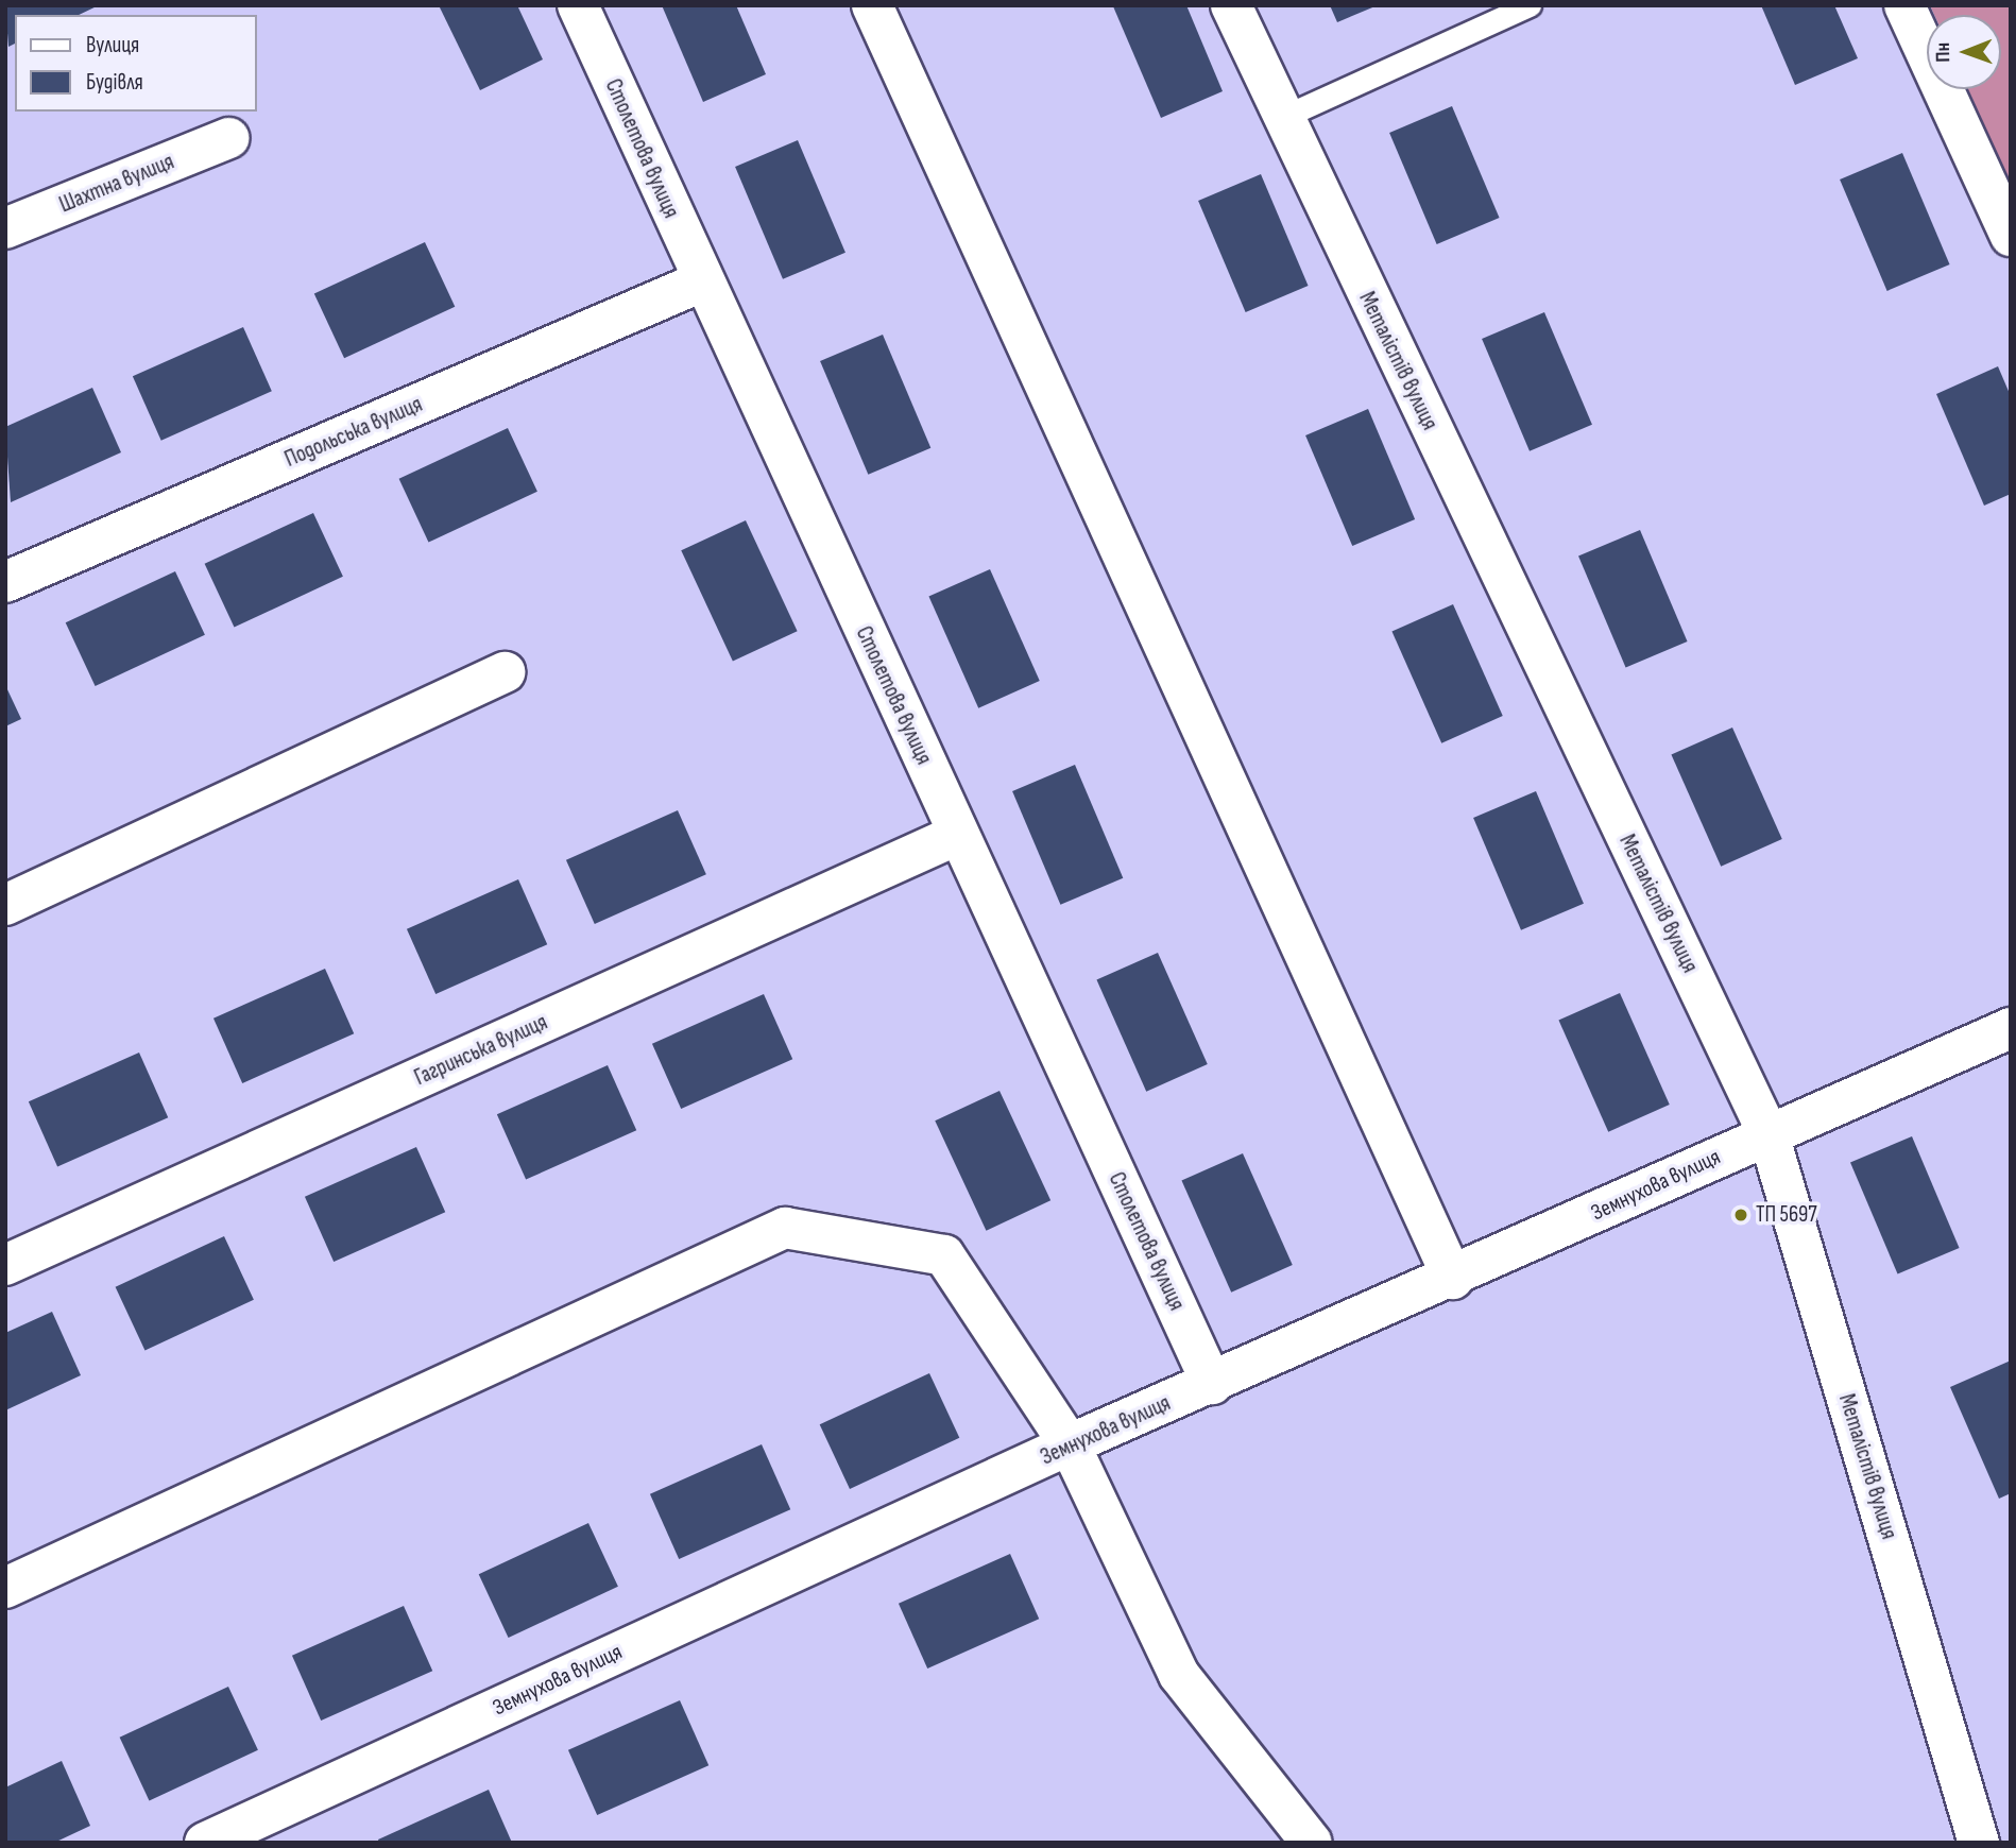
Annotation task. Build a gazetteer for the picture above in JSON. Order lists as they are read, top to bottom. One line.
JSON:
{"streets":{"street":["Столетова вулиця","Шахтна вулиця","Металістів вулиця","Подольська вулиця","Гагринська вулиця","Земнухова вулиця"]},"crossings":[["Столетова вулиця","Подольська вулиця"],["Столетова вулиця","Гагринська вулиця"],["Столетова вулиця","Земнухова вулиця"],["Металістів вулиця","Земнухова вулиця"]],"places":["ТП 5697"],"legend":["Вулиця","Будівля"],"north":"left"}
